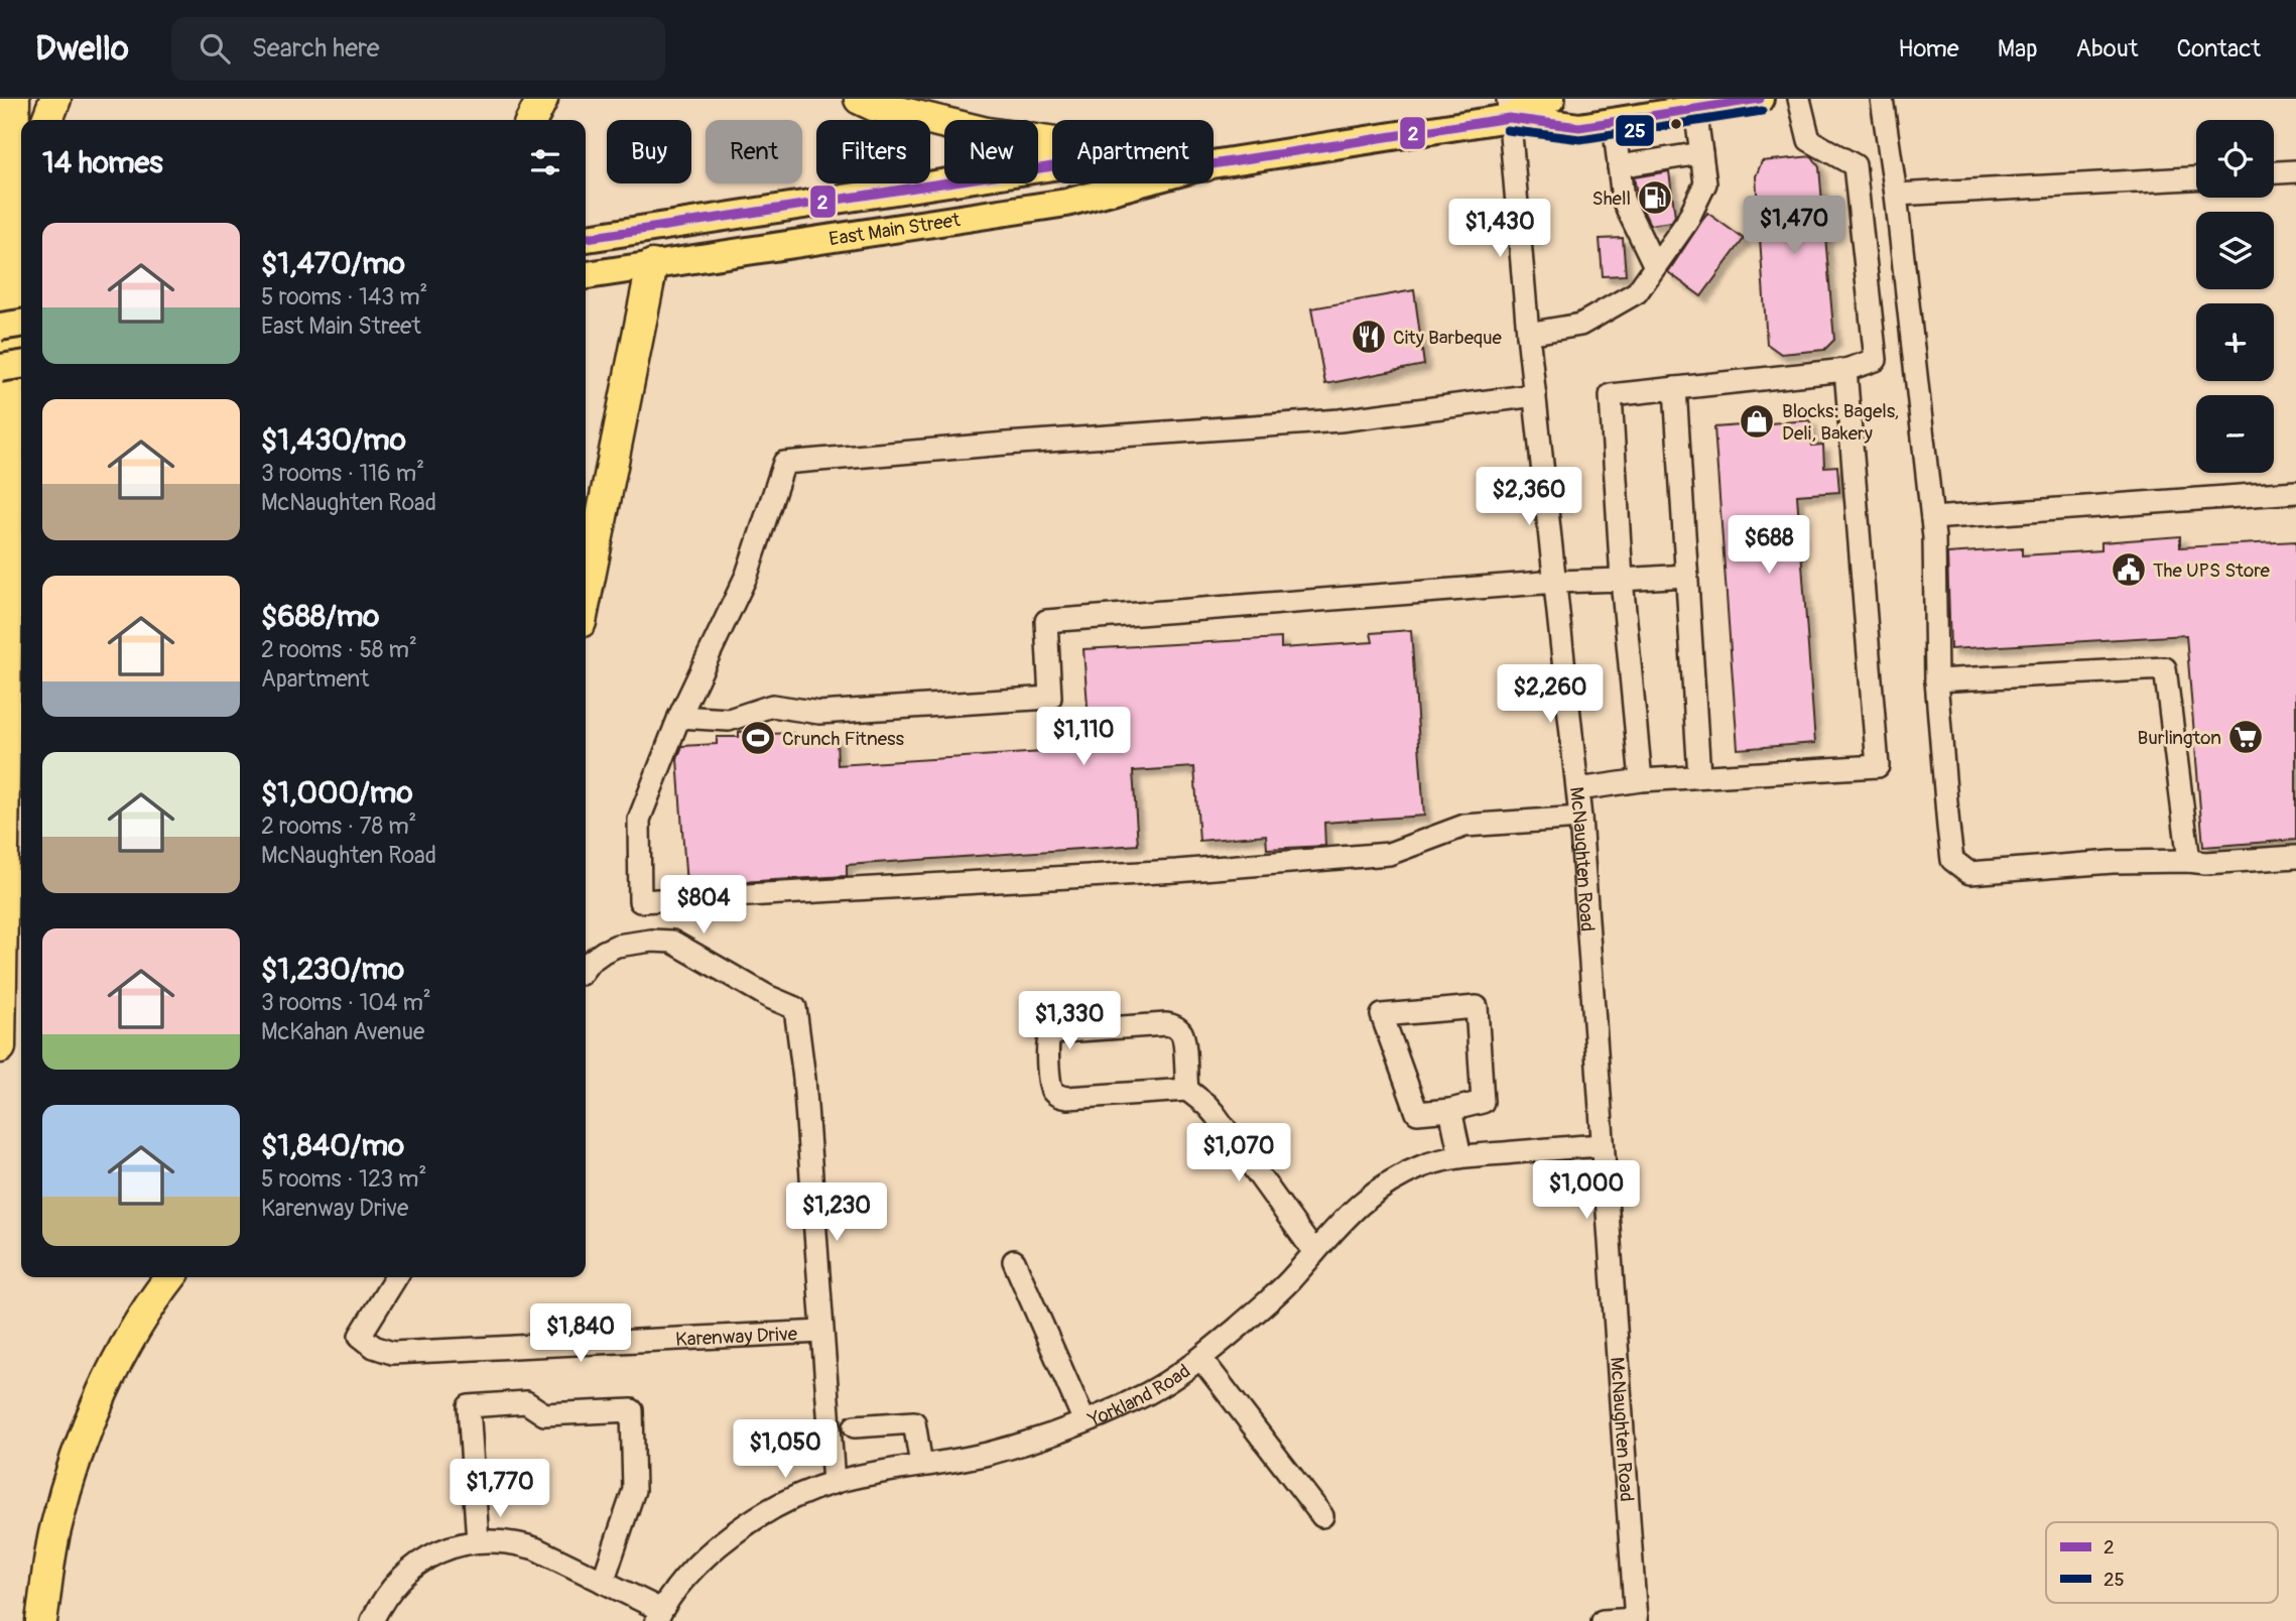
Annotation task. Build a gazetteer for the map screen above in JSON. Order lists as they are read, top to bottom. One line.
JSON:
{"streets":{"main road":["East Main Street"],"street":["McNaughten Road","Karenway Drive","Yorkland Road"]},"crossings":[["East Main Street","McNaughten Road"],["McNaughten Road","Yorkland Road"]],"places":{"fuel station":["Shell"],"restaurant":["City Barbeque"],"shop":["Blocks: Bagels, Deli, Bakery"],"public building":["The UPS Store"],"supermarket":["Burlington"],"sports":["Crunch Fitness"]},"lines":["transit line 2","transit line 25"],"legend":["2","25"],"page":{"header":"Dwello","search":"Search here","nav":["Home","Map","About","Contact"],"map_buttons":["+","−"],"chip":["Buy","Rent","Filters","New","Apartment"],"heading":"14 homes","price":["$1,470","$1,430","$2,360","$688","$2,260","$1,110","$804","$1,330","$1,070","$1,000","$1,230","$1,840","$1,050","$1,770"],"list":[{"name":"$1,470/mo","note":"5 rooms · 143 m² · East Main Street"},{"name":"$1,430/mo","note":"3 rooms · 116 m² · McNaughten Road"},{"name":"$688/mo","note":"2 rooms · 58 m² · Apartment"},{"name":"$1,000/mo","note":"2 rooms · 78 m² · McNaughten Road"},{"name":"$1,230/mo","note":"3 rooms · 104 m² · McKahan Avenue"},{"name":"$1,840/mo","note":"5 rooms · 123 m² · Karenway Drive"}]}}
